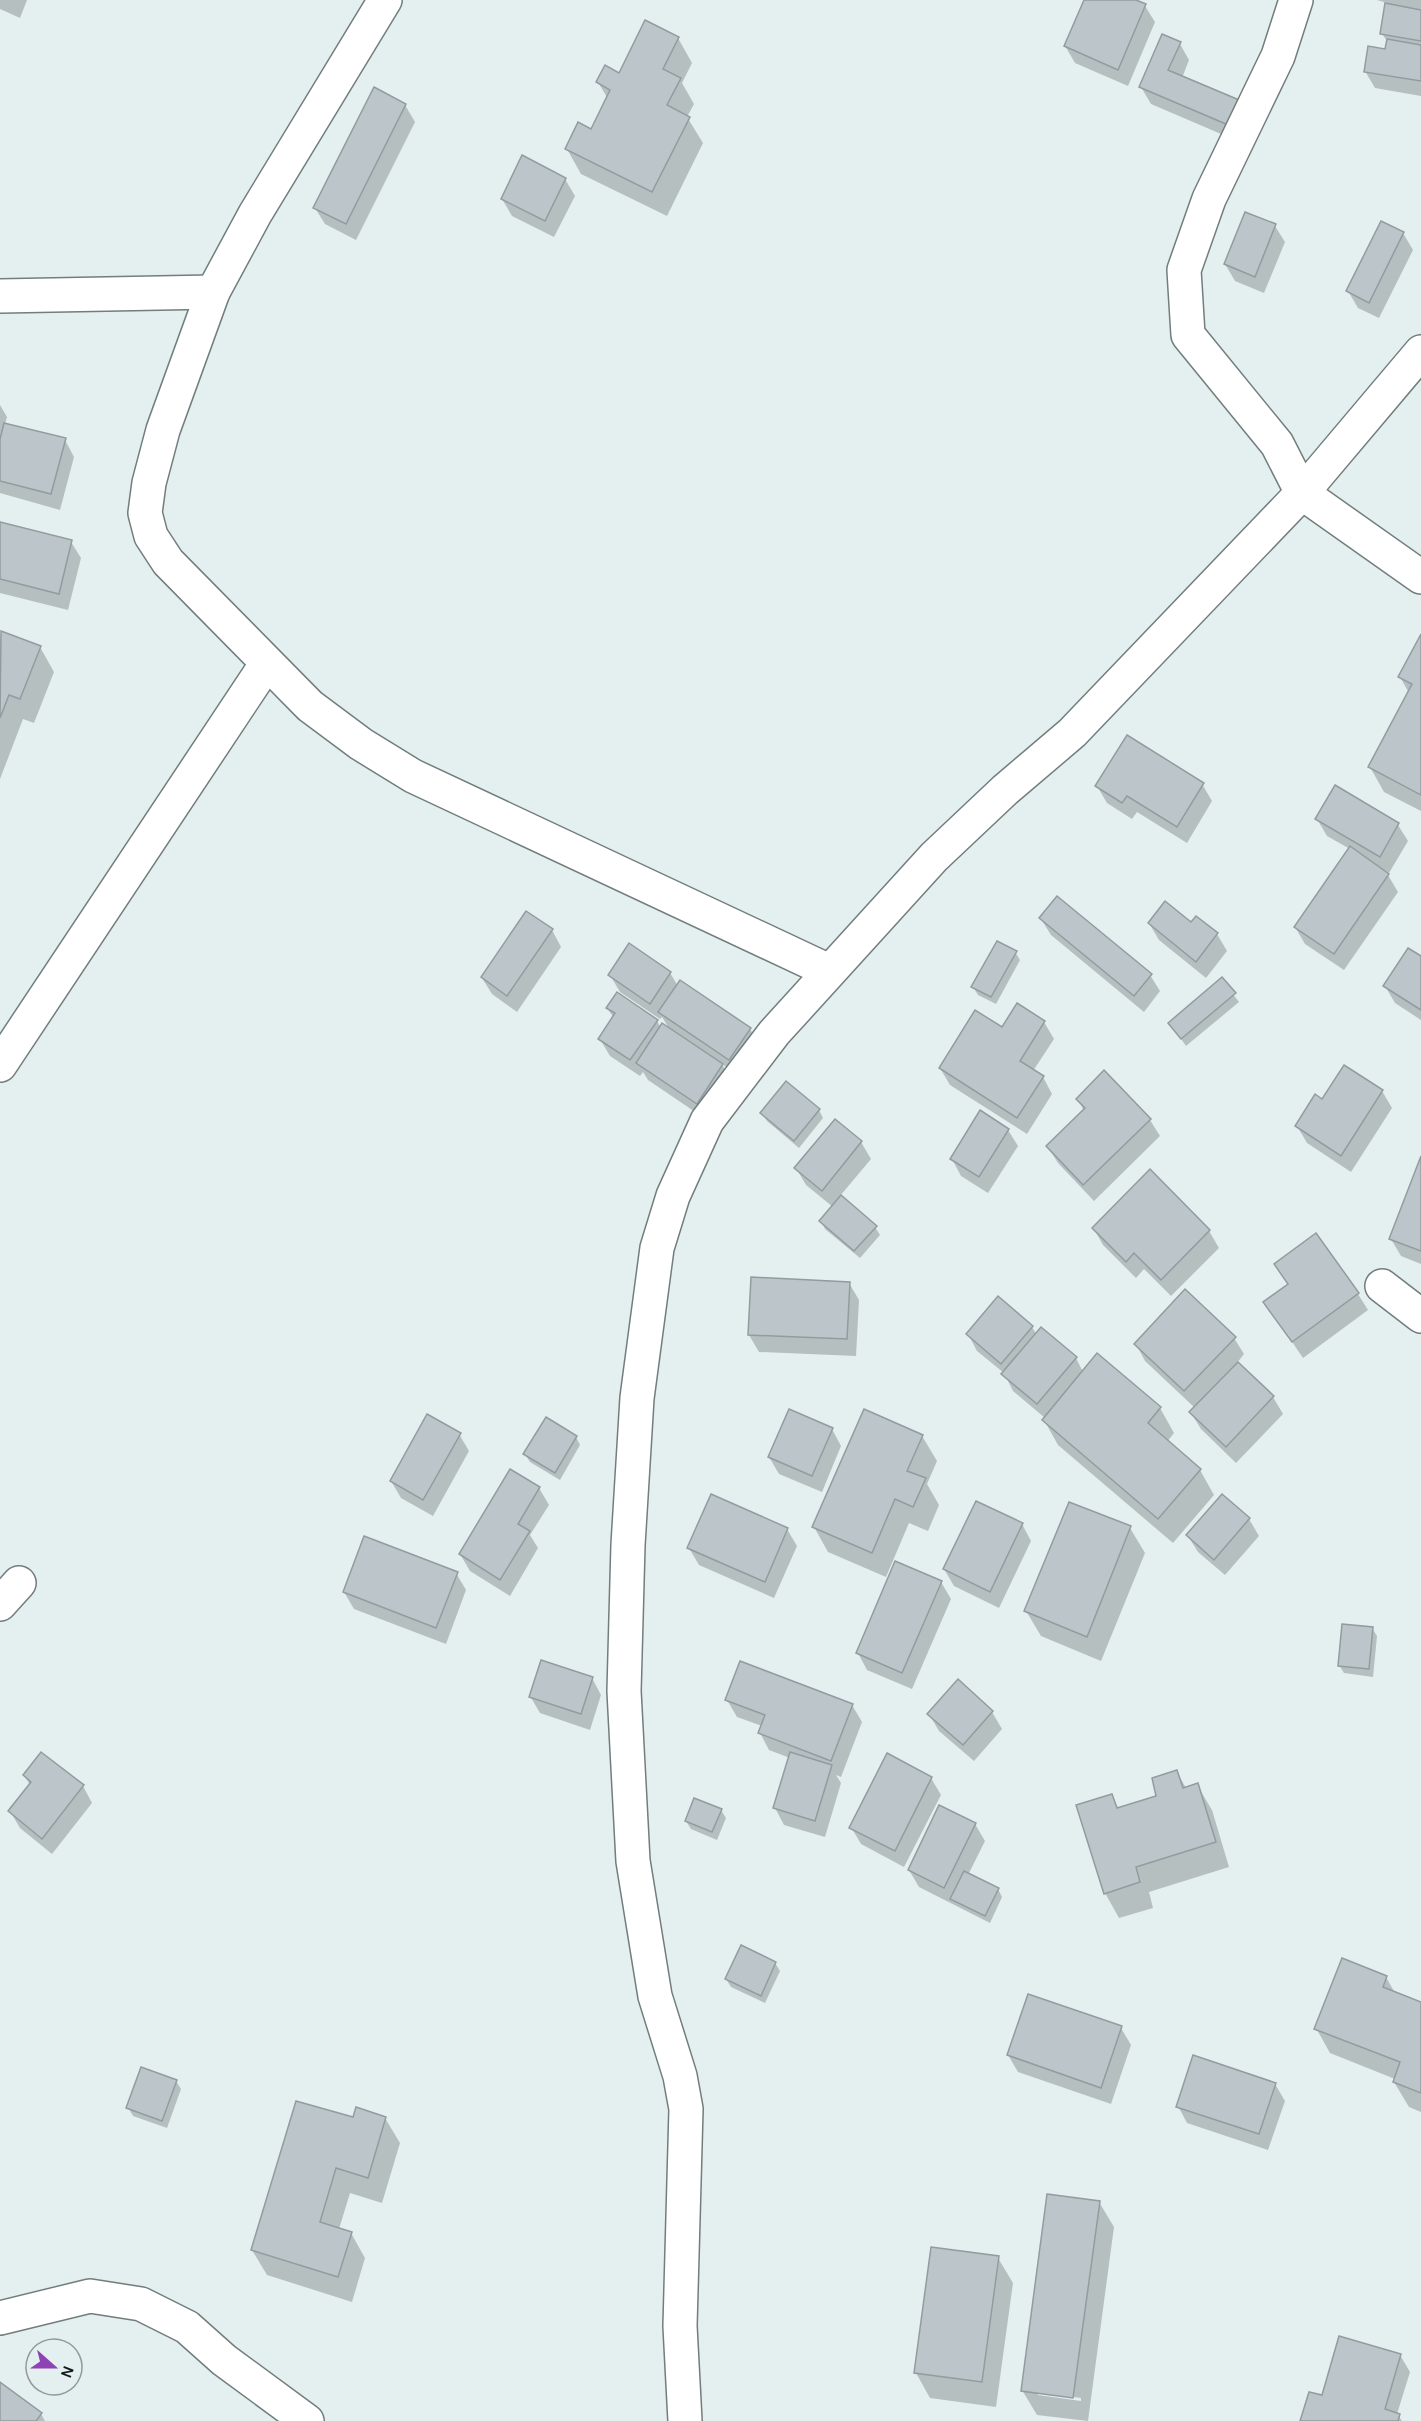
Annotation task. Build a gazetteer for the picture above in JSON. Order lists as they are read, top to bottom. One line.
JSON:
{"north":"right"}
